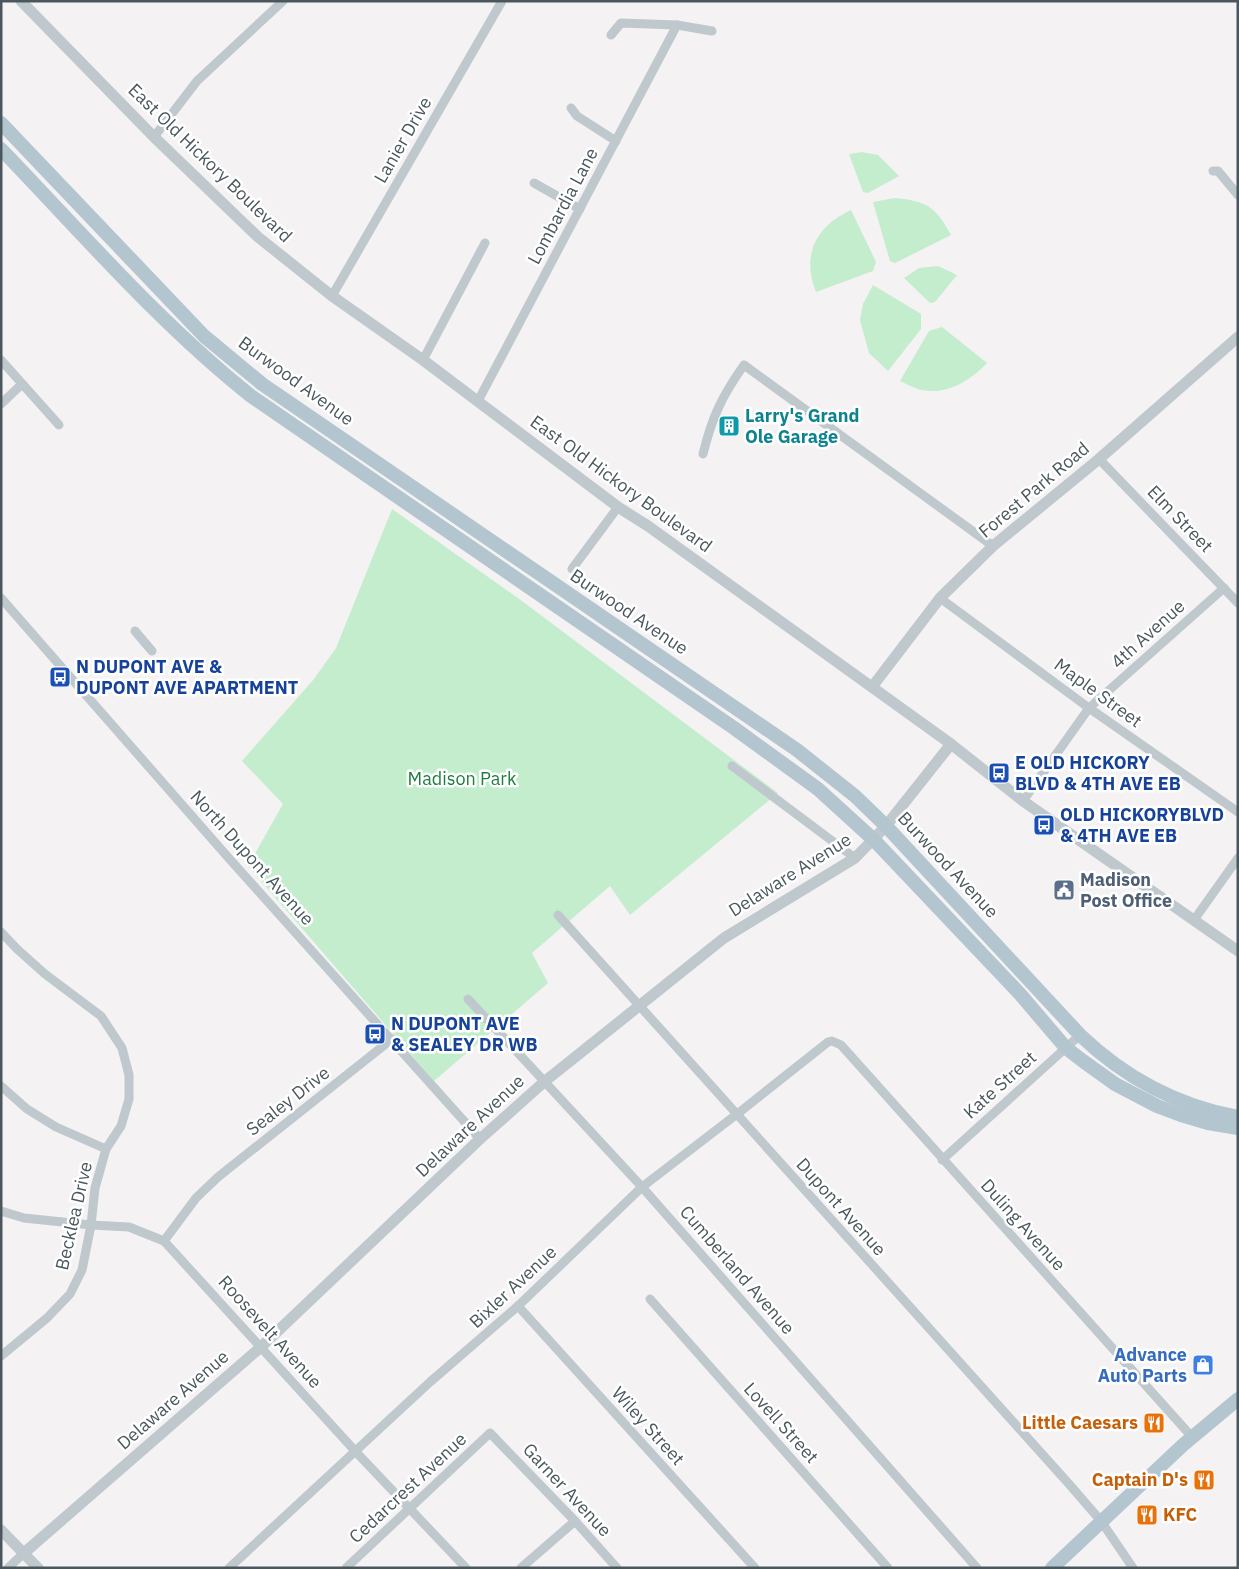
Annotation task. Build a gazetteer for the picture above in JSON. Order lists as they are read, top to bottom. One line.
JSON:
{"streets":{"main road":["Burwood Avenue"],"street":["Lanier Drive","East Old Hickory Boulevard","Lombardia Lane","Forest Park Road","Elm Street","4th Avenue","Maple Street","North Dupont Avenue","Delaware Avenue","Kate Street","Sealey Drive","Dupont Avenue","Becklea Drive","Duling Avenue","Cumberland Avenue","Bixler Avenue","Roosevelt Avenue","Lovell Street","Wiley Street","Cedarcrest Avenue","Garner Avenue"]},"crossings":[["Lanier Drive","East Old Hickory Boulevard"],["East Old Hickory Boulevard","Lombardia Lane"],["East Old Hickory Boulevard","Forest Park Road"],["East Old Hickory Boulevard","4th Avenue"],["East Old Hickory Boulevard","Delaware Avenue"],["Burwood Avenue","Delaware Avenue"],["Burwood Avenue","Kate Street"],["Forest Park Road","Elm Street"],["Forest Park Road","Maple Street"],["Elm Street","4th Avenue"],["4th Avenue","Maple Street"],["North Dupont Avenue","Delaware Avenue"],["North Dupont Avenue","Sealey Drive"],["Delaware Avenue","Dupont Avenue"],["Delaware Avenue","Cumberland Avenue"],["Delaware Avenue","Roosevelt Avenue"],["Kate Street","Duling Avenue"],["Sealey Drive","Roosevelt Avenue"],["Dupont Avenue","Bixler Avenue"],["Becklea Drive","Roosevelt Avenue"],["Duling Avenue","Bixler Avenue"],["Cumberland Avenue","Bixler Avenue"],["Bixler Avenue","Roosevelt Avenue"],["Bixler Avenue","Wiley Street"],["Roosevelt Avenue","Cedarcrest Avenue"],["Cedarcrest Avenue","Garner Avenue"]],"parks":["Madison Park"],"places":{"building":["Larry's Grand Ole Garage"],"bus stop":["N DUPONT AVE & DUPONT AVE APARTMENT","E OLD HICKORY BLVD & 4TH AVE EB","OLD HICKORYBLVD & 4TH AVE EB","N DUPONT AVE & SEALEY DR WB"],"public building":["Madison Post Office"],"shop":["Advance Auto Parts"],"restaurant":["Little Caesars","Captain D's","KFC"]}}
